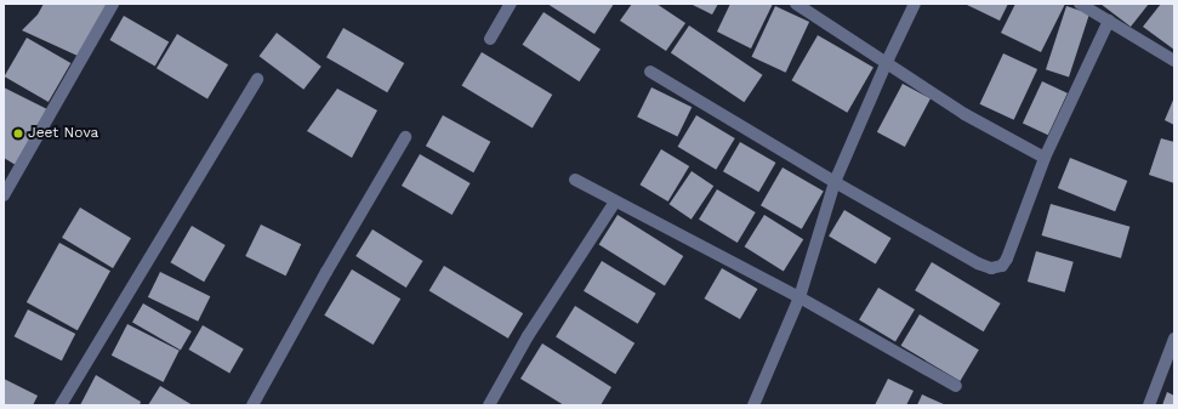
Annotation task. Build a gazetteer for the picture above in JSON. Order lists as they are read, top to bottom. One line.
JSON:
{"places":["Jeet Nova"]}
